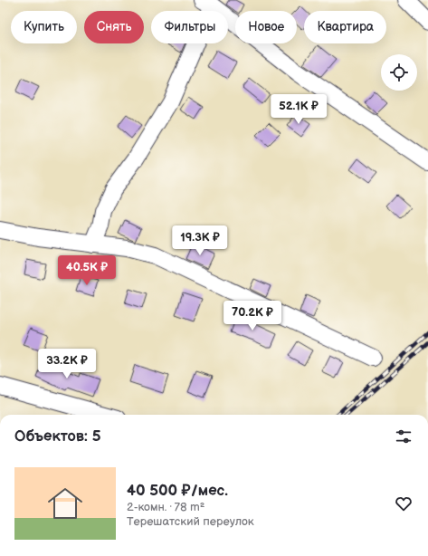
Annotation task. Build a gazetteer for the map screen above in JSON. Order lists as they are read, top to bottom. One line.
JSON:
{"page":{"chip":["Купить","Снять","Фильтры","Новое","Квартира"],"price":["52.1K ₽","19.3K ₽","40.5K ₽","70.2K ₽","33.2K ₽"],"heading":"Объектов: 5","list":[{"name":"40 500 ₽/мес.","note":"2-комн. · 78 m² · Терешатский переулок"}]}}
